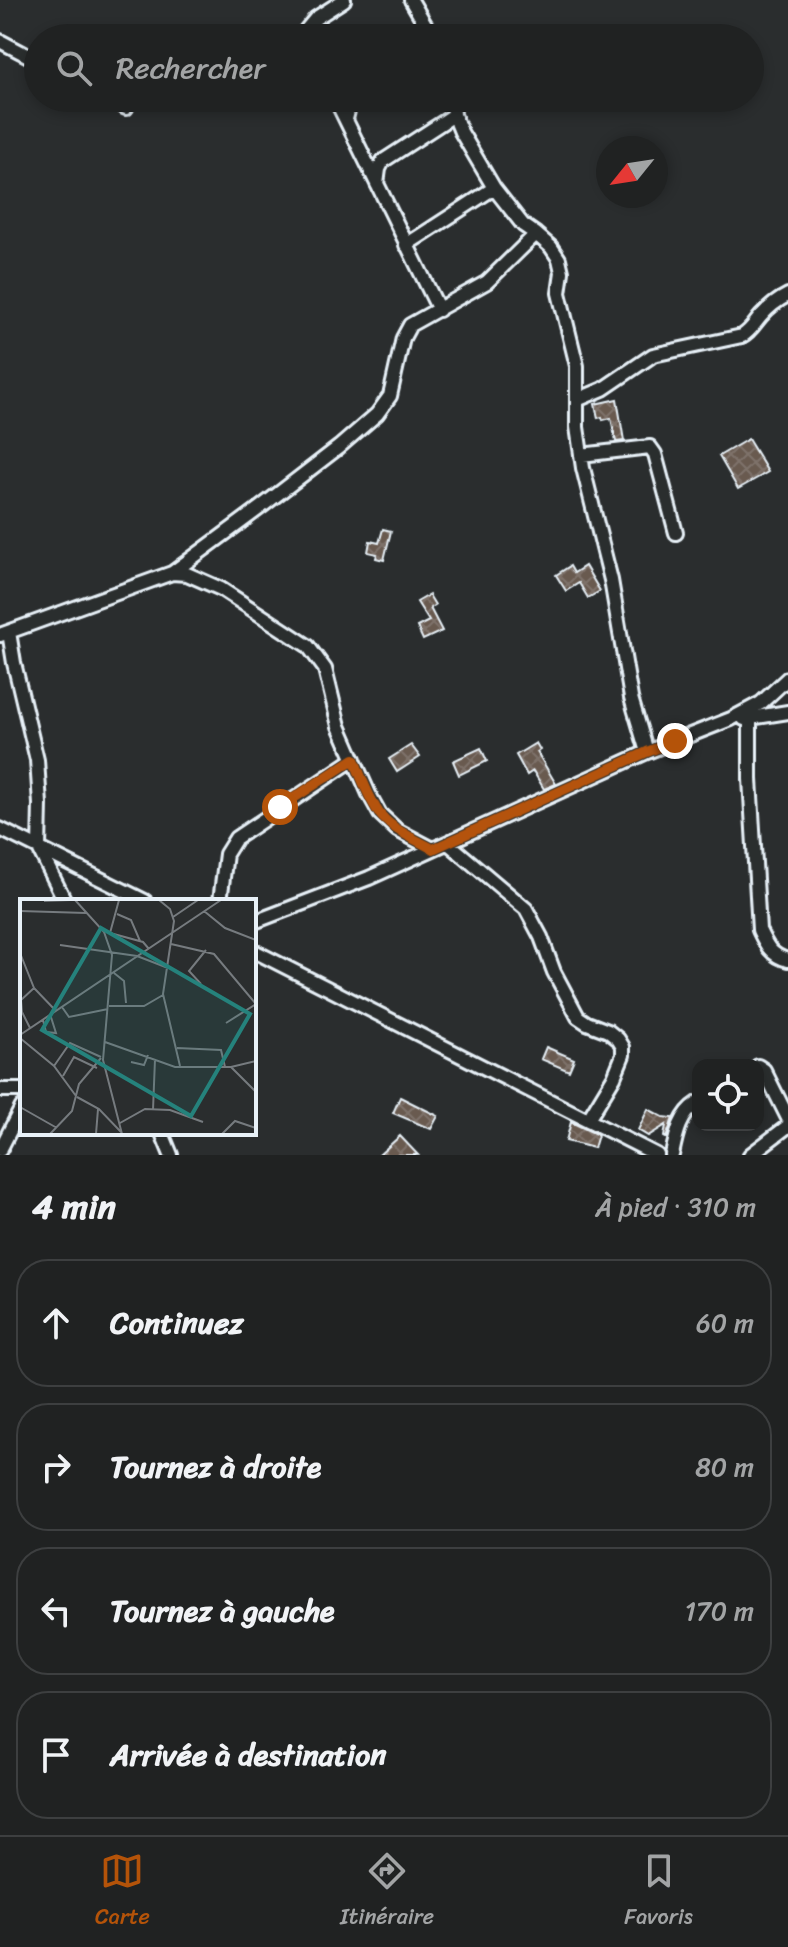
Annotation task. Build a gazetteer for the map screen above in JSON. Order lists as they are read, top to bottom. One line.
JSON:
{"north":"bottom left","page":{"search":"Rechercher","heading":["4 min","À pied · 310 m"],"list":[["Continuez","60 m"],["Tournez à droite","80 m"],["Tournez à gauche","170 m"],"Arrivée à destination"],"nav":["Carte","Itinéraire","Favoris"]}}
